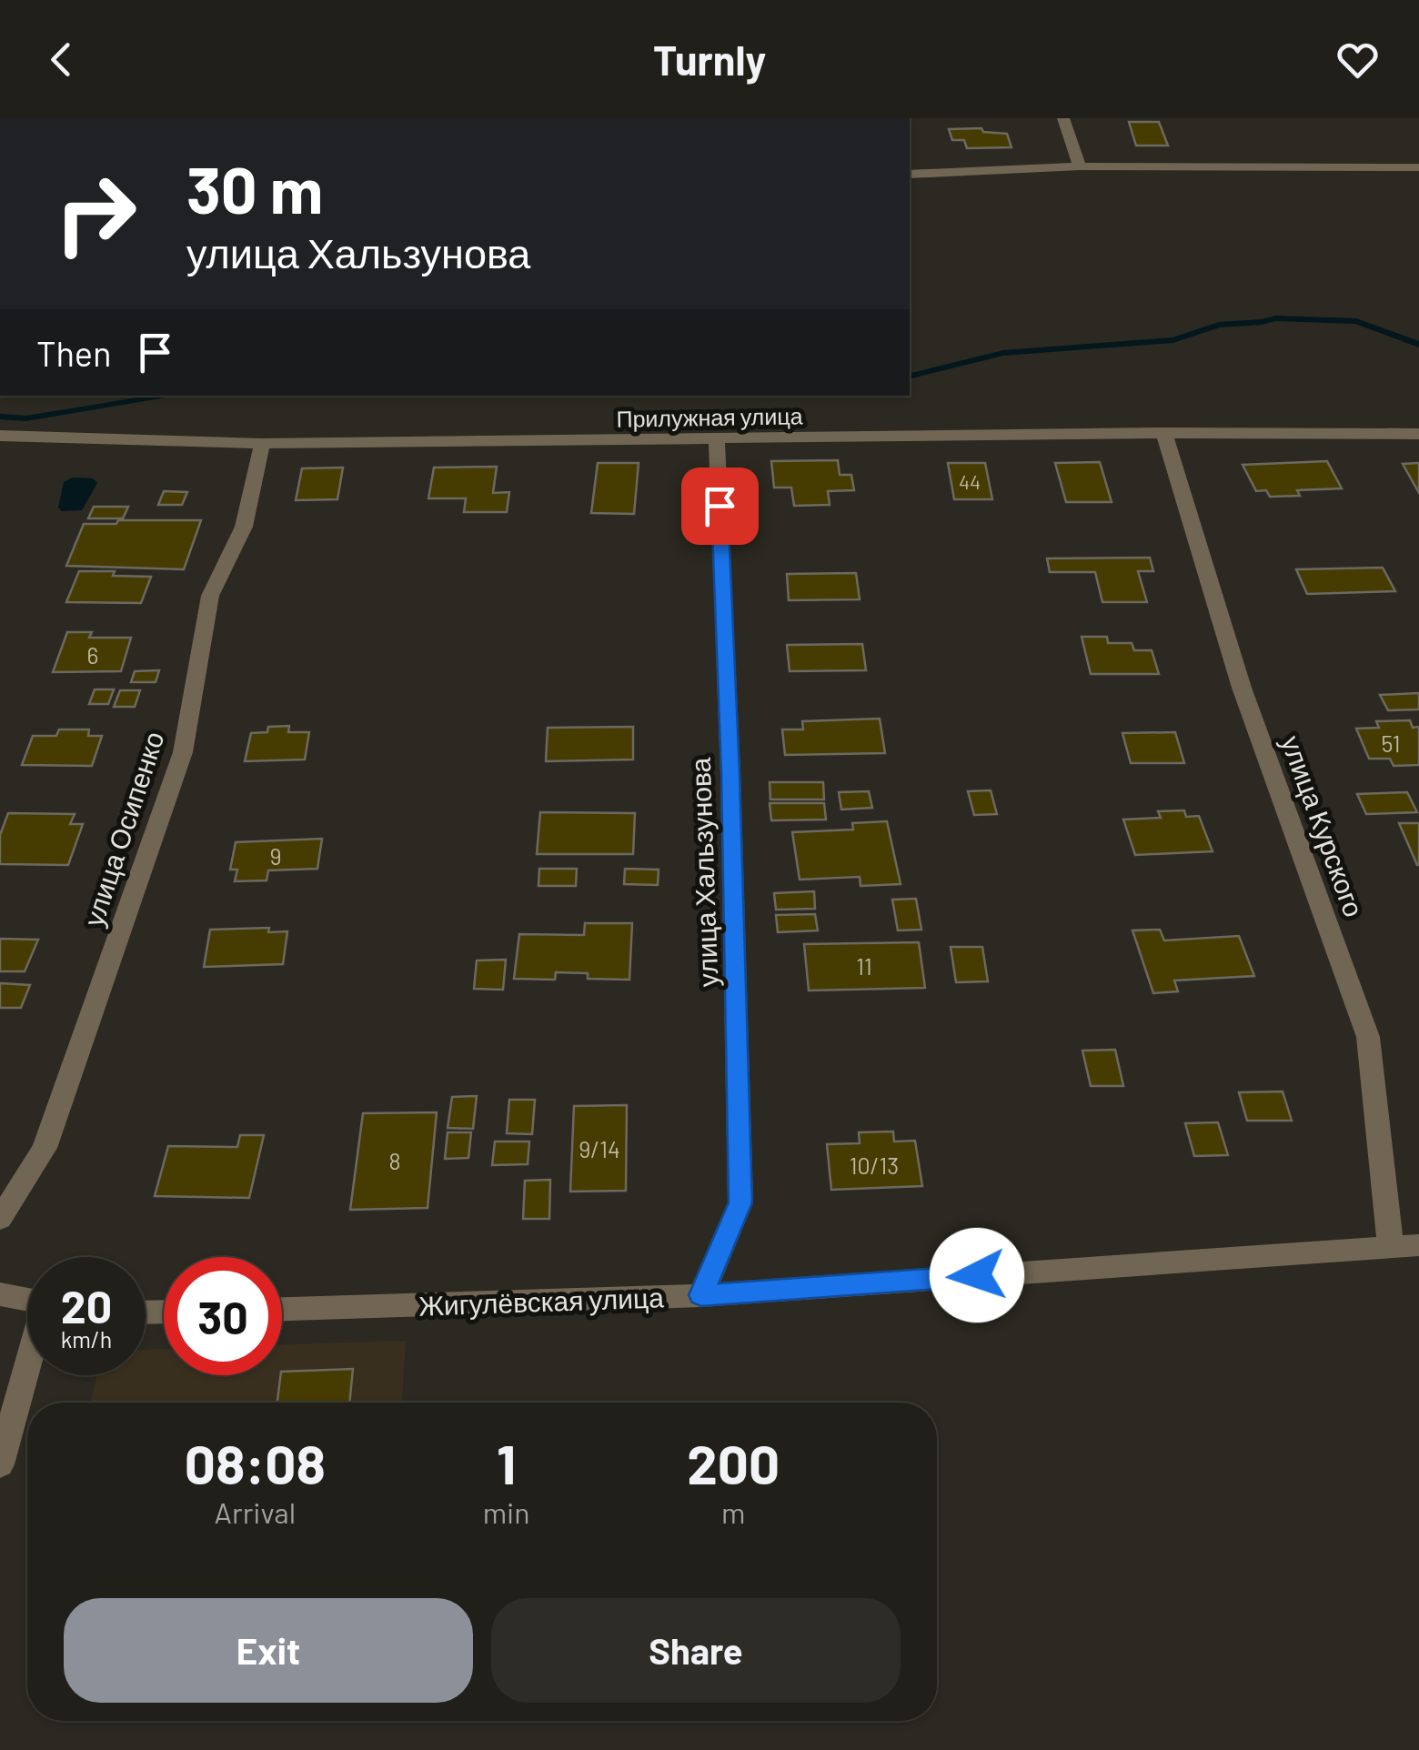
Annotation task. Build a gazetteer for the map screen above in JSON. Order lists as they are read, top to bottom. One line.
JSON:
{"streets":{"street":["Прилужная улица","улица Курского","улица Осипенко","улица Хальзунова","Жигулёвская улица"]},"crossings":[["Прилужная улица","улица Курского"],["Прилужная улица","улица Осипенко"],["Прилужная улица","улица Хальзунова"],["улица Курского","Жигулёвская улица"],["улица Хальзунова","Жигулёвская улица"]],"house_numbers":["44","6","51","9","11","9/14","8","10/13"],"page":{"header":"Turnly","turn":["30 m","улица Хальзунова"],"then":"Then","speed":"20 km/h","limit":"30","eta":["08:08","Arrival","1","min","200","m"],"buttons":["Exit","Share"]}}
